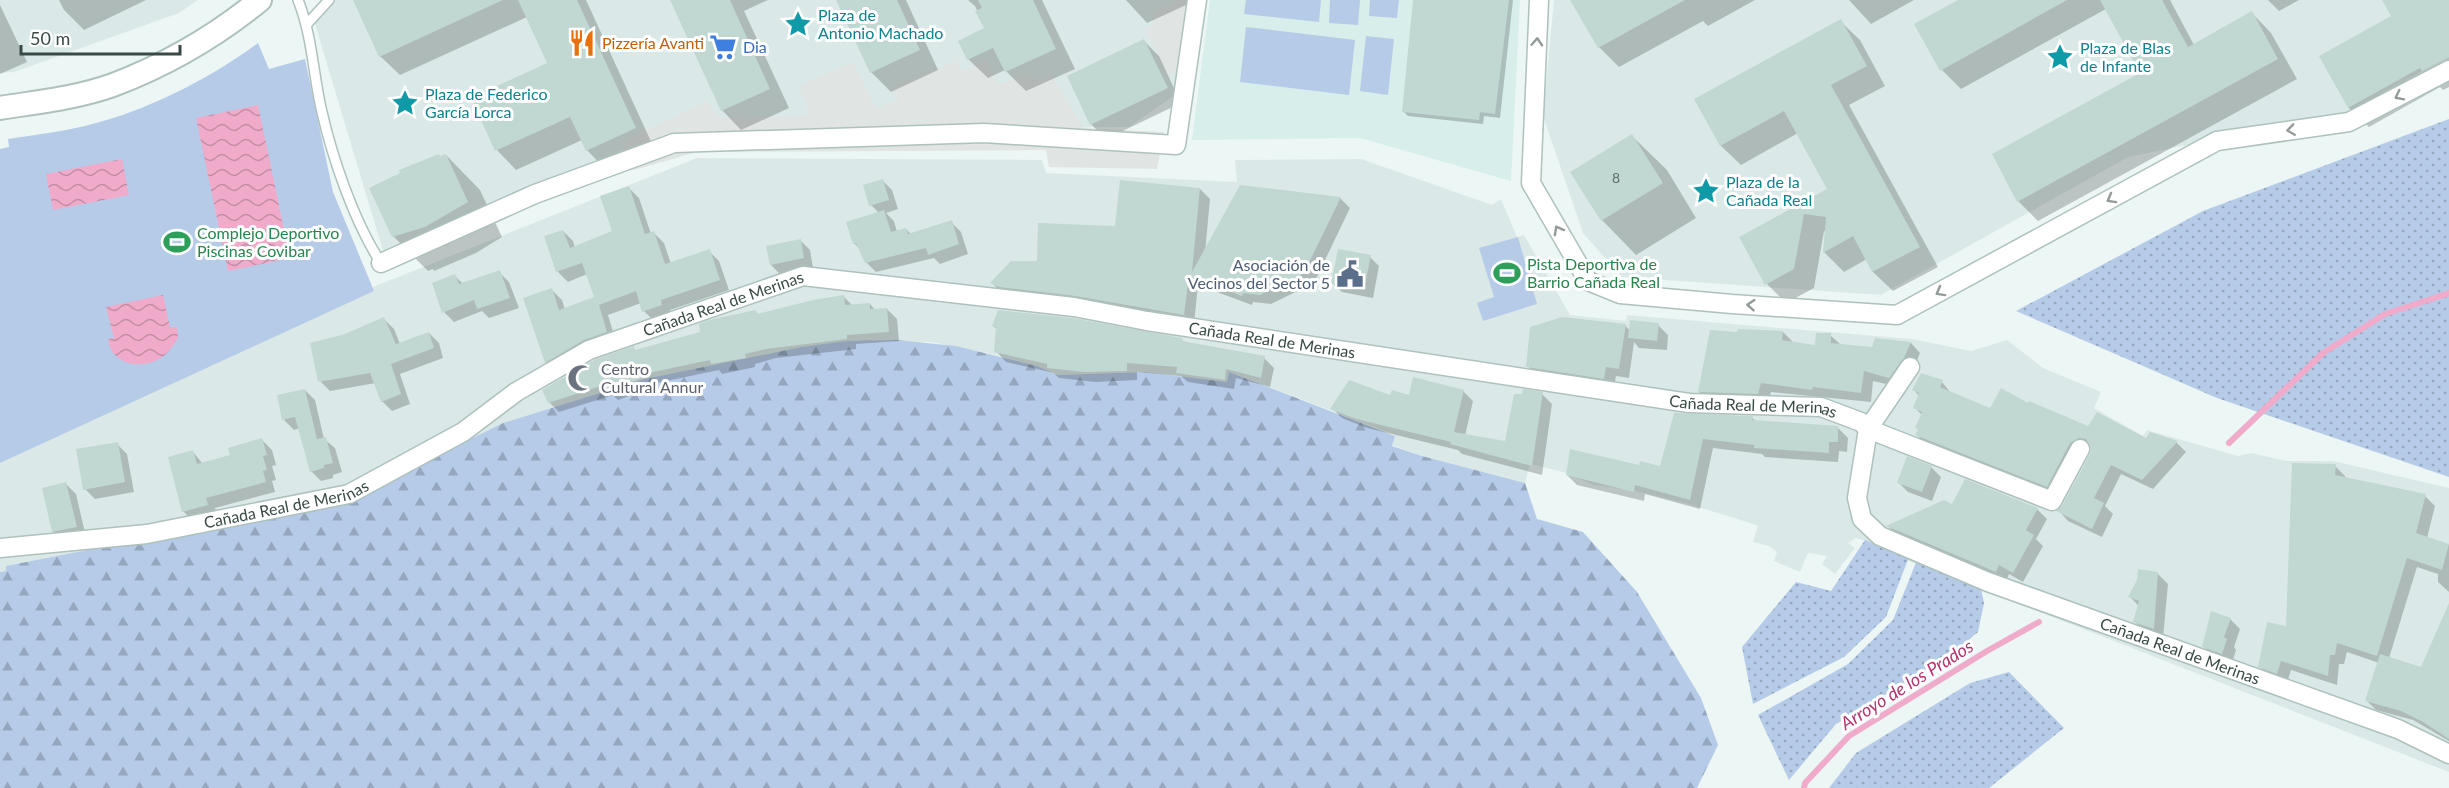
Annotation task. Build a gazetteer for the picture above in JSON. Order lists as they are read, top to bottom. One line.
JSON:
{"streets":{"street":["Cañada Real de Merinas"]},"water":["Arroyo de los Prados"],"places":{"place":["Plaza de Antonio Machado","Plaza de Blas de Infante","Plaza de Federico García Lorca","Plaza de la Cañada Real"],"restaurant":["Pizzería Avanti"],"supermarket":["Dia"],"sports":["Complejo Deportivo Piscinas Covibar","Pista Deportiva de Barrio Cañada Real"],"public building":["Asociación de Vecinos del Sector 5"],"mosque":["Centro Cultural Annur"]},"house_numbers":["8"],"scale_bar":"50 m"}
